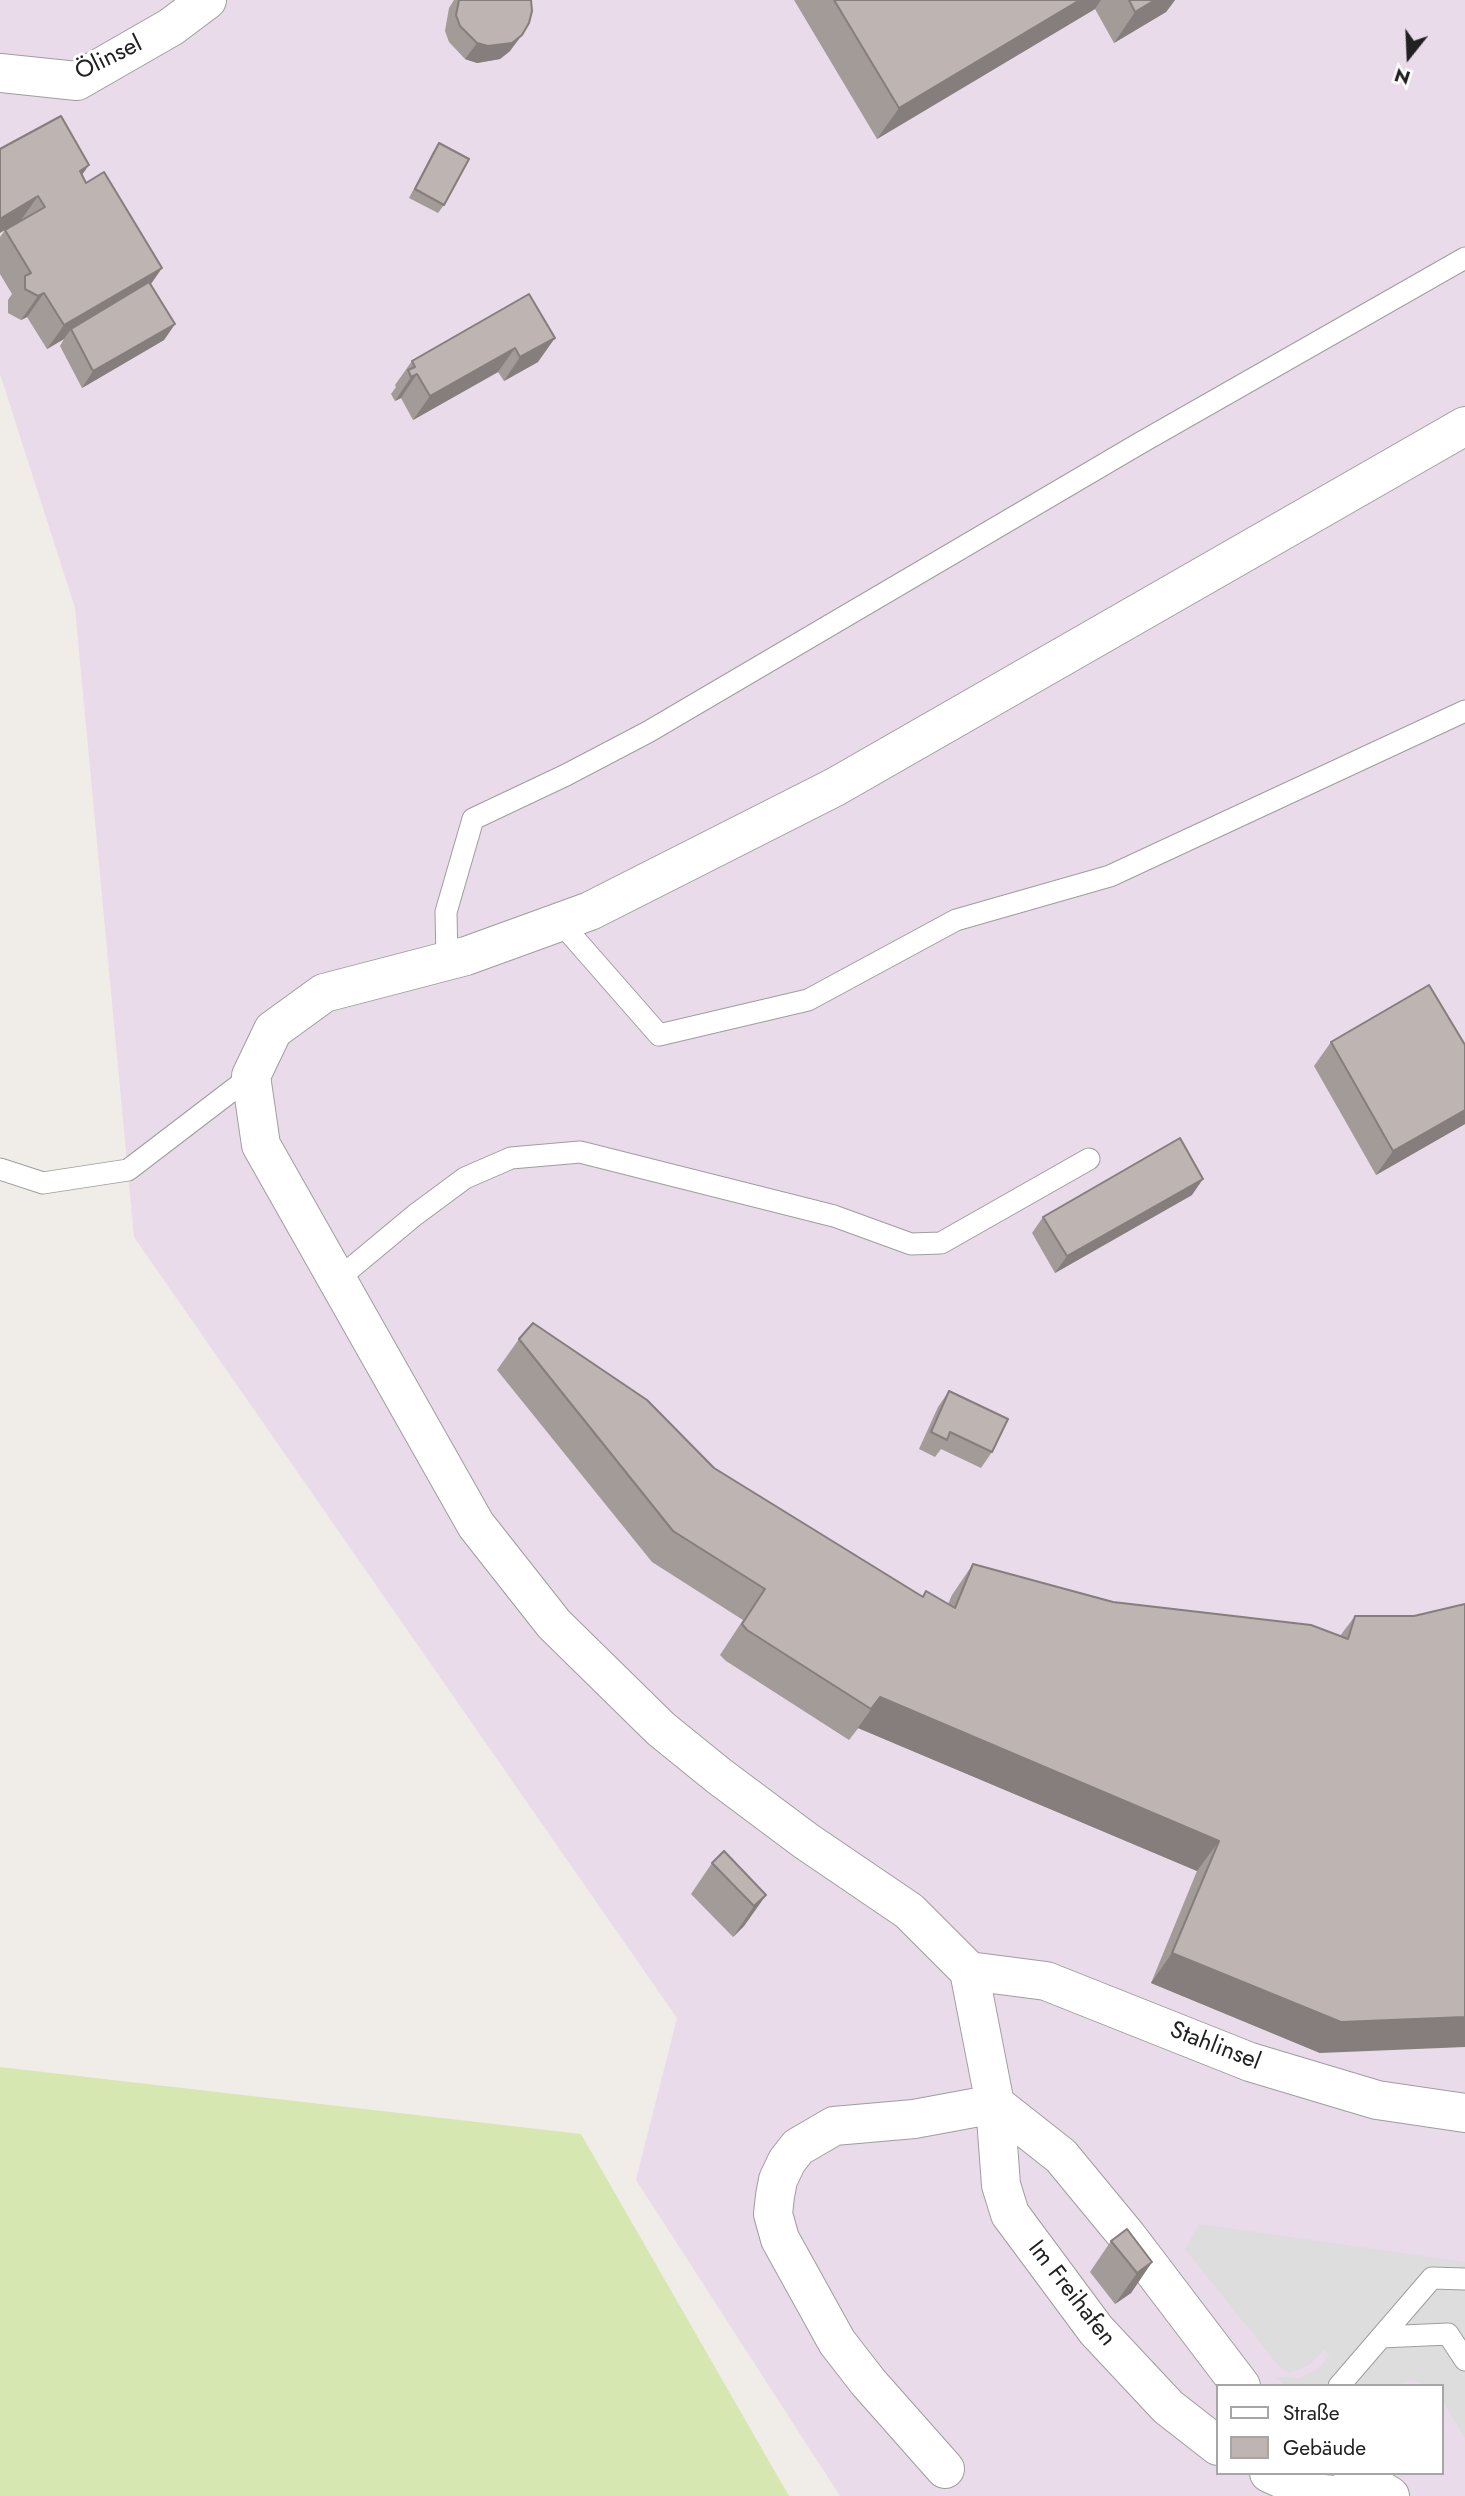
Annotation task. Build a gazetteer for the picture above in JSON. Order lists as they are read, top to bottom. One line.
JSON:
{"streets":{"street":["Ölinsel","Stahlinsel","Im Freihafen"]},"crossings":[["Stahlinsel","Im Freihafen"]],"legend":["Straße","Gebäude"],"north":"bottom"}
